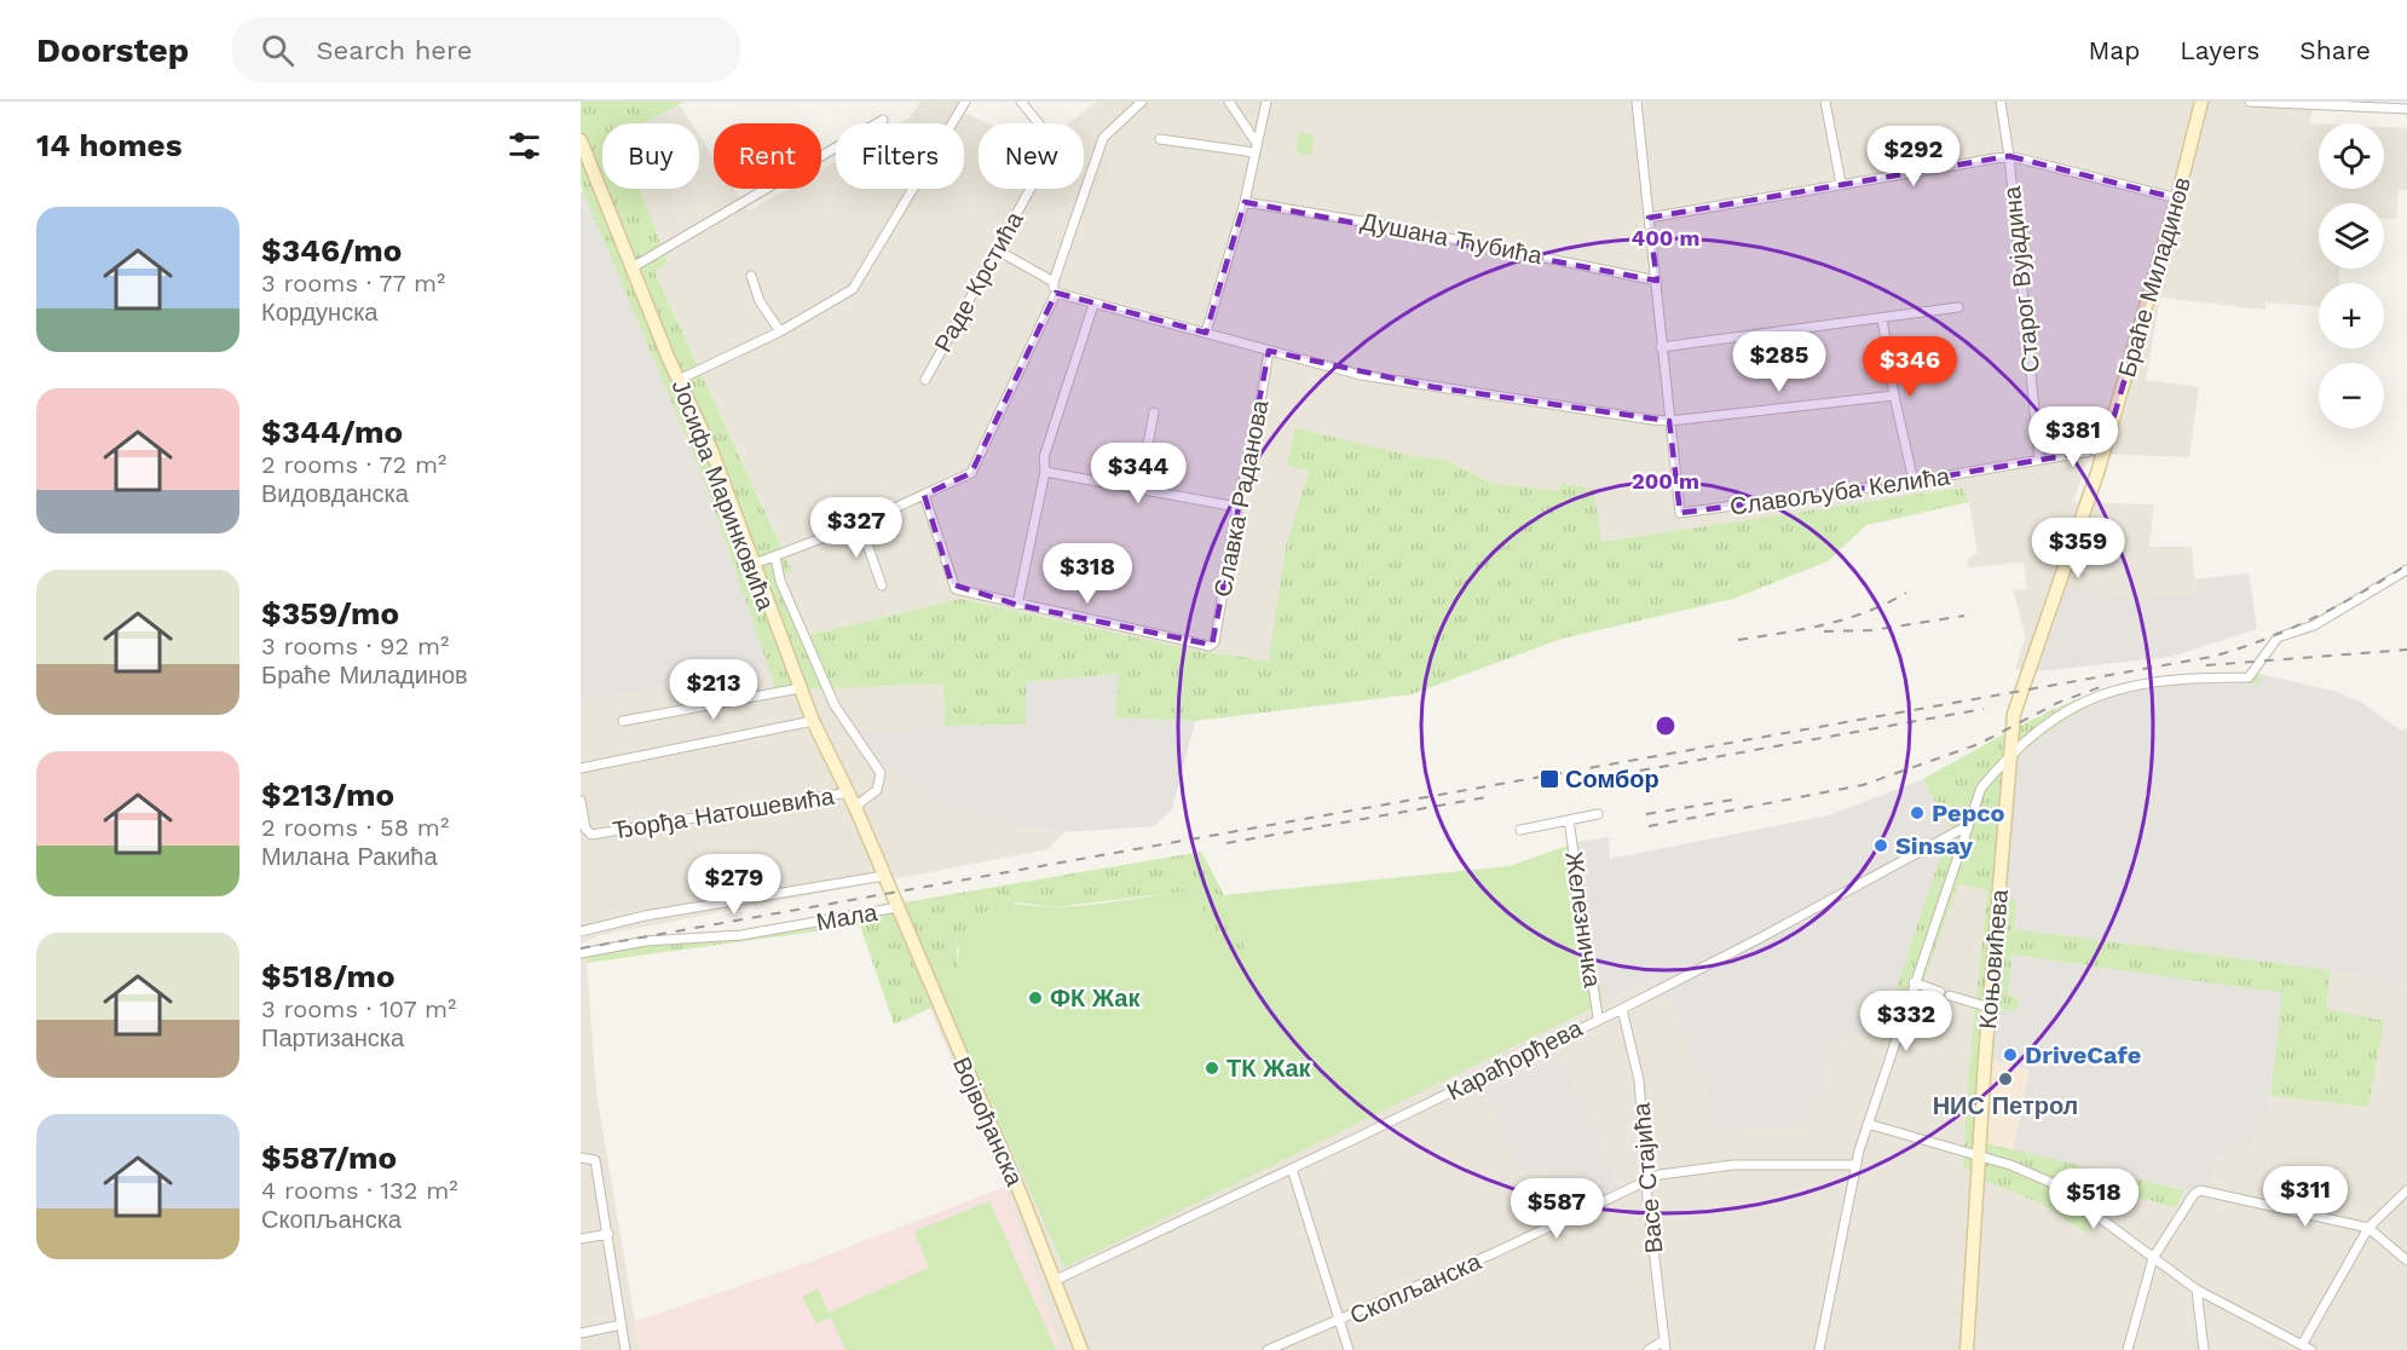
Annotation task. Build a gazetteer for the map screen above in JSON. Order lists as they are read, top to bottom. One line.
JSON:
{"streets":{"street":["Душана Ћубића","Браће Миладинов","Старог Вујадина","Раде Крстића","Славољуба Келића","Јосифа Маринковића","Славка Раданова","Ђорђа Натошевића","Мала","Железничка","Коњовићева","Карађорђева","Војвођанска","Васе Стајића","Скопљанска"]},"crossings":[["Браће Миладинов","Славољуба Келића"],["Браће Миладинов","Коњовићева"],["Старог Вујадина","Славољуба Келића"],["Јосифа Маринковића","Ђорђа Натошевића"],["Јосифа Маринковића","Војвођанска"],["Мала","Војвођанска"],["Железничка","Карађорђева"],["Карађорђева","Војвођанска"],["Карађорђева","Васе Стајића"],["Васе Стајића","Скопљанска"]],"places":{"transit":["Сомбор"],"other":["Pepco","Sinsay","ФК Жак","DriveCafe","ТК Жак","НИС Петрол"]},"page":{"header":"Doorstep","search":"Search here","nav":["Map","Layers","Share"],"heading":"14 homes","map_buttons":["+","−"],"chip":["Buy","Rent","Filters","New"],"price":["$292","$285","$346","$381","$344","$327","$359","$318","$213","$279","$332","$311","$518","$587"],"list":[{"name":"$346/mo","note":"3 rooms · 77 m² · Кордунска"},{"name":"$344/mo","note":"2 rooms · 72 m² · Видовданска"},{"name":"$359/mo","note":"3 rooms · 92 m² · Браће Миладинов"},{"name":"$213/mo","note":"2 rooms · 58 m² · Милана Ракића"},{"name":"$518/mo","note":"3 rooms · 107 m² · Партизанска"},{"name":"$587/mo","note":"4 rooms · 132 m² · Скопљанска"}]},"rings":["400 m","200 m"]}
